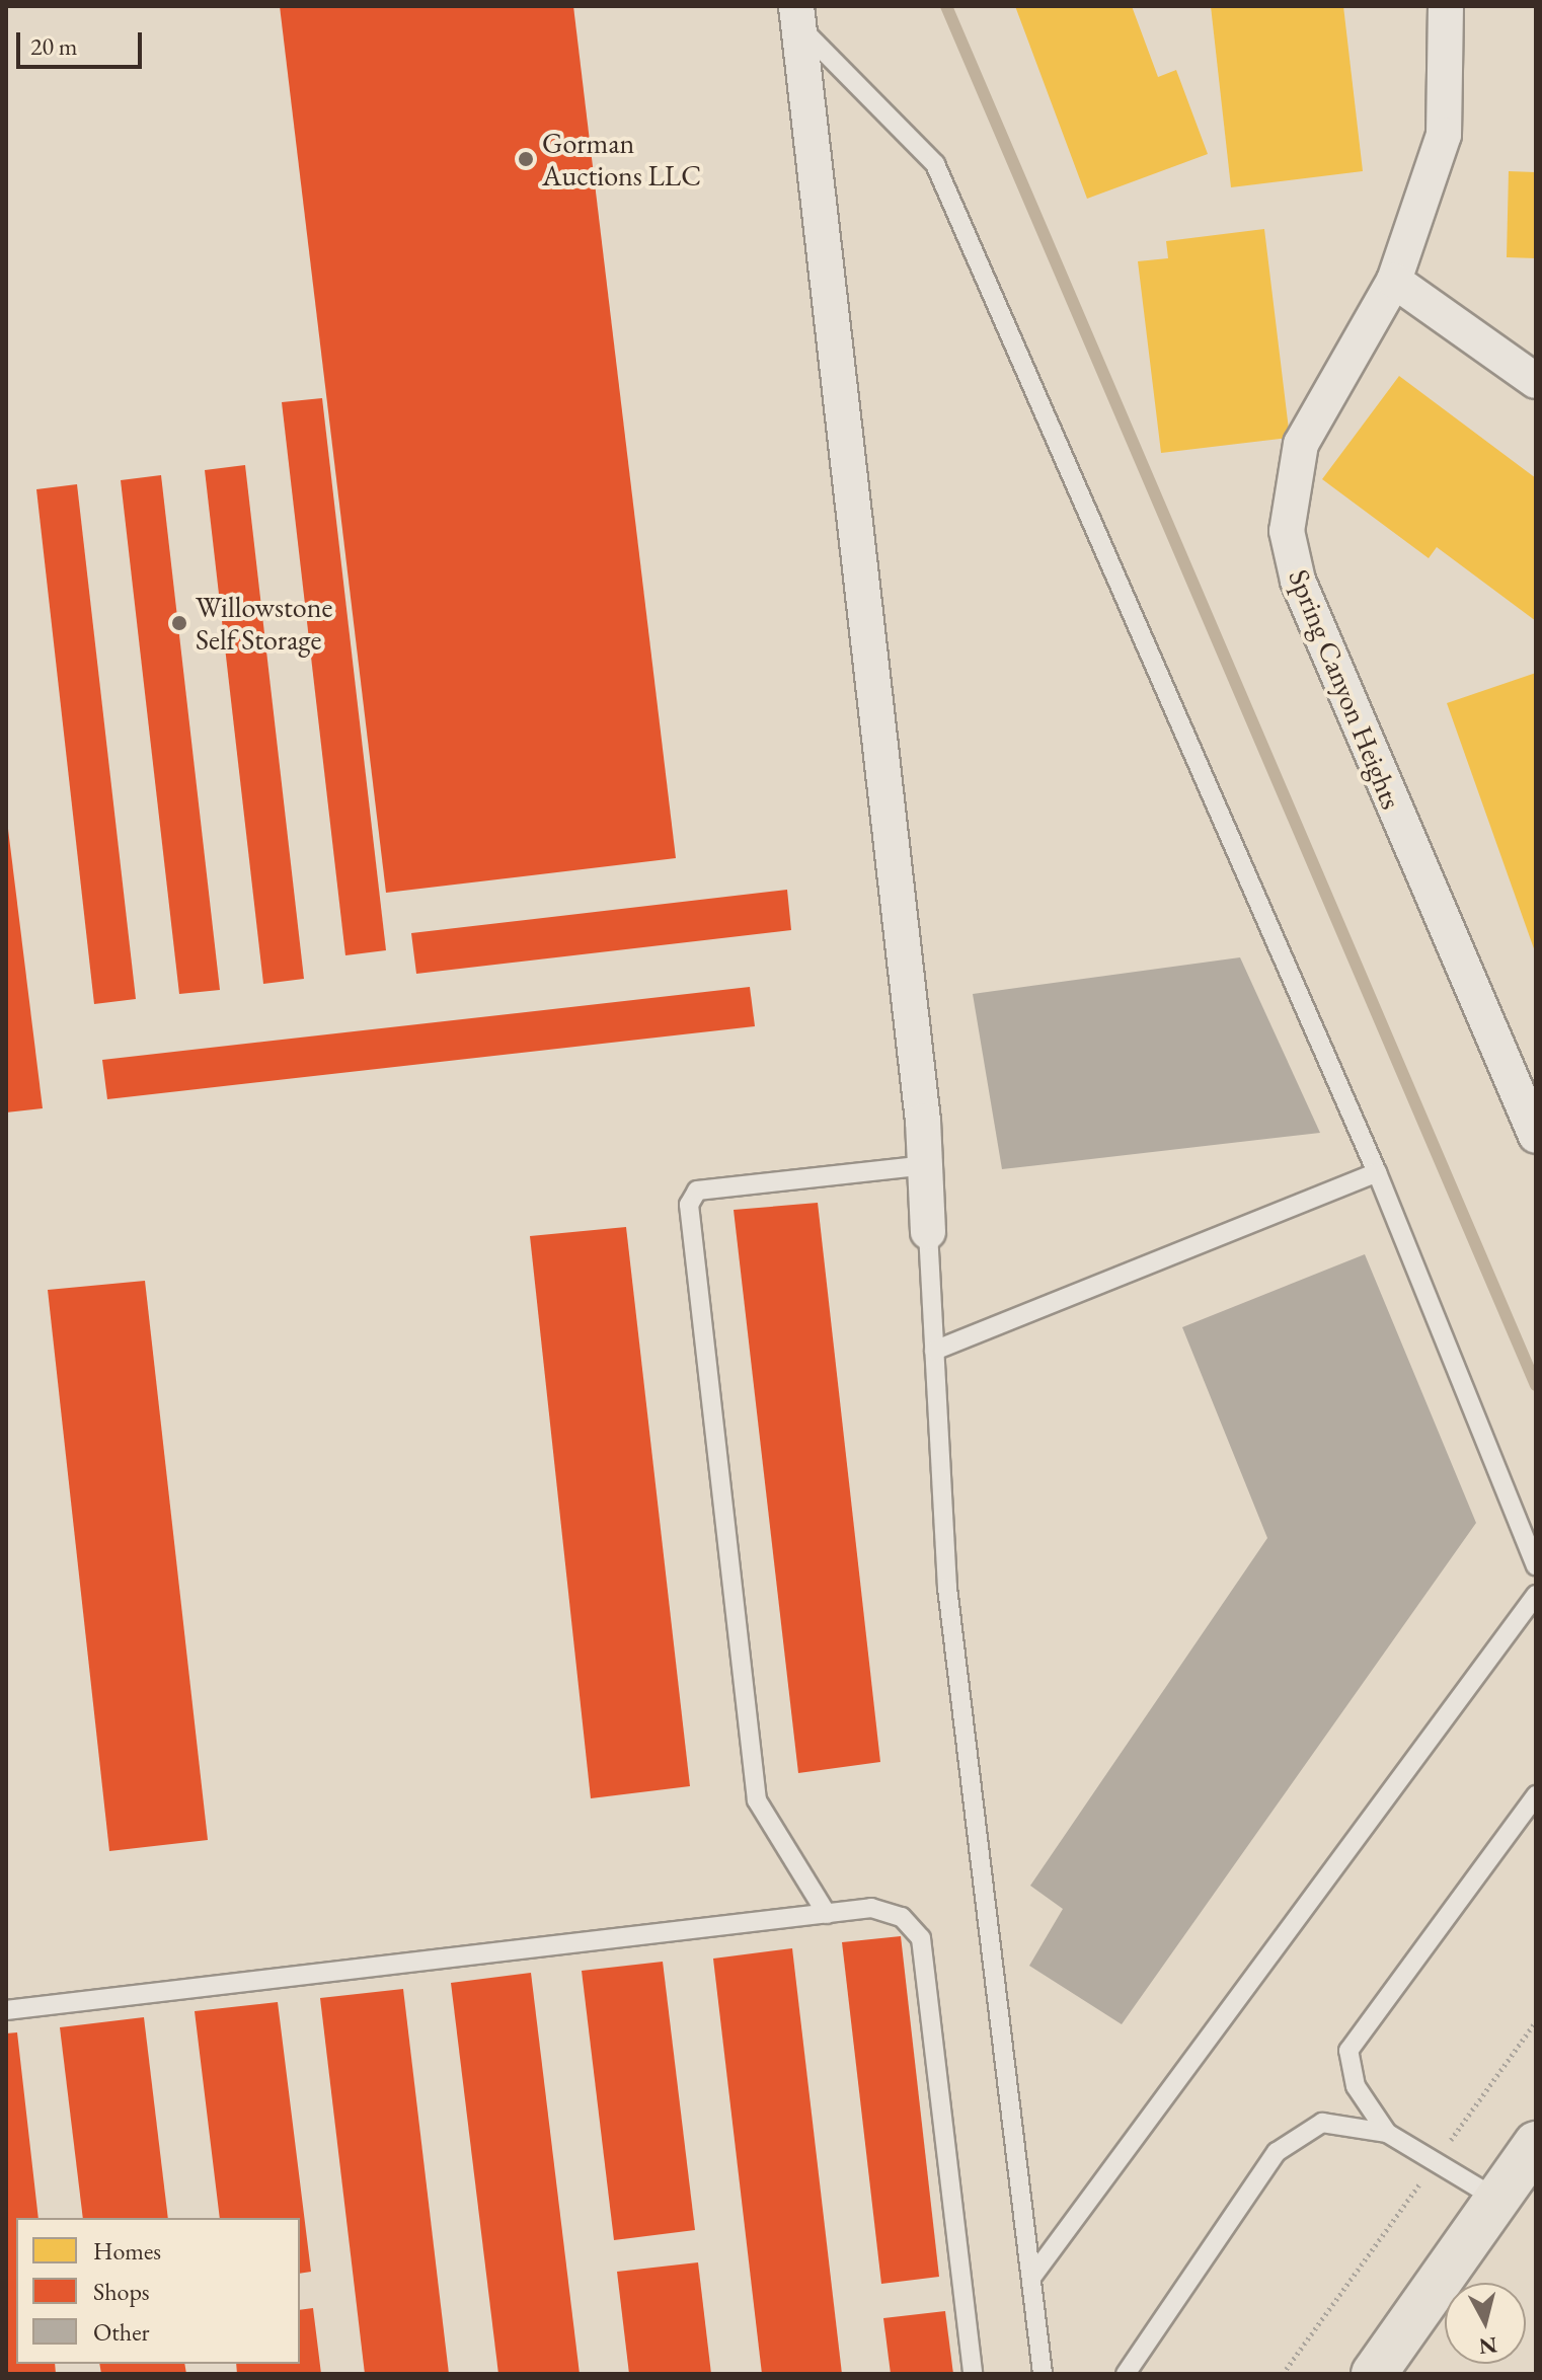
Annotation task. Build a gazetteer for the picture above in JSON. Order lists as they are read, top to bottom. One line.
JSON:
{"streets":{"street":["Spring Canyon Heights"]},"places":["Gorman Auctions LLC","Willowstone Self Storage"],"legend":["Homes","Shops","Other"],"scale_bar":"20 m","north":"bottom"}
